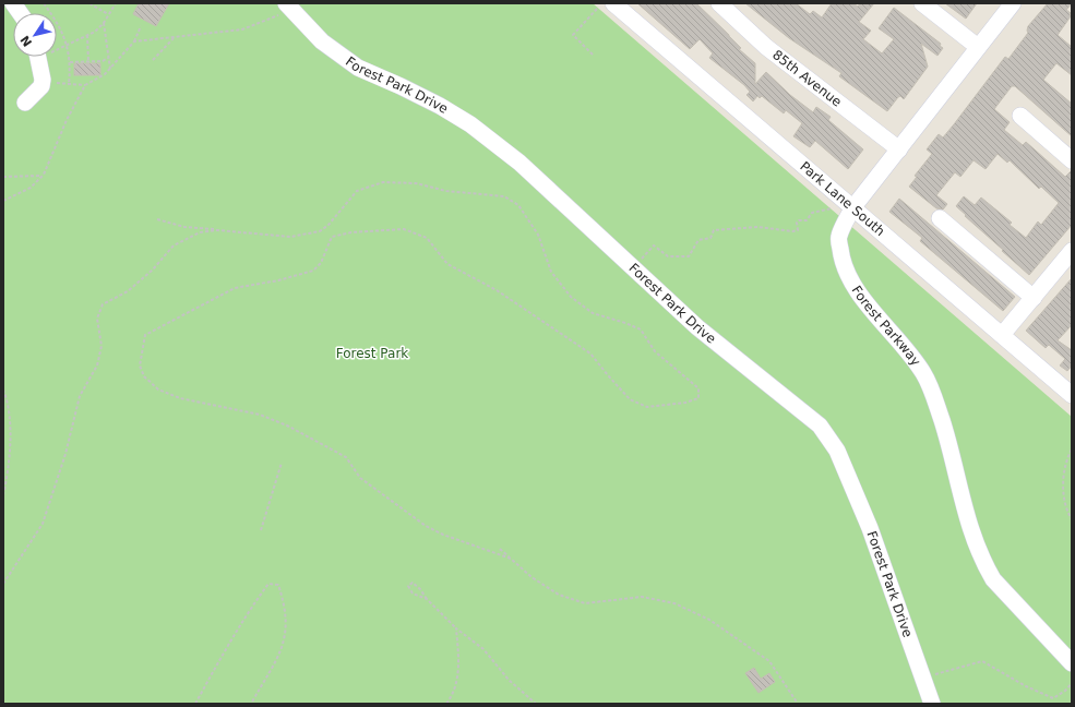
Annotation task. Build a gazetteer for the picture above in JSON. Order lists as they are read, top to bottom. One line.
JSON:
{"streets":{"street":["85th Avenue","Forest Park Drive","Park Lane South","Forest Parkway"]},"crossings":[["85th Avenue","Forest Parkway"],["Park Lane South","Forest Parkway"]],"parks":["Forest Park"],"north":"bottom left"}
